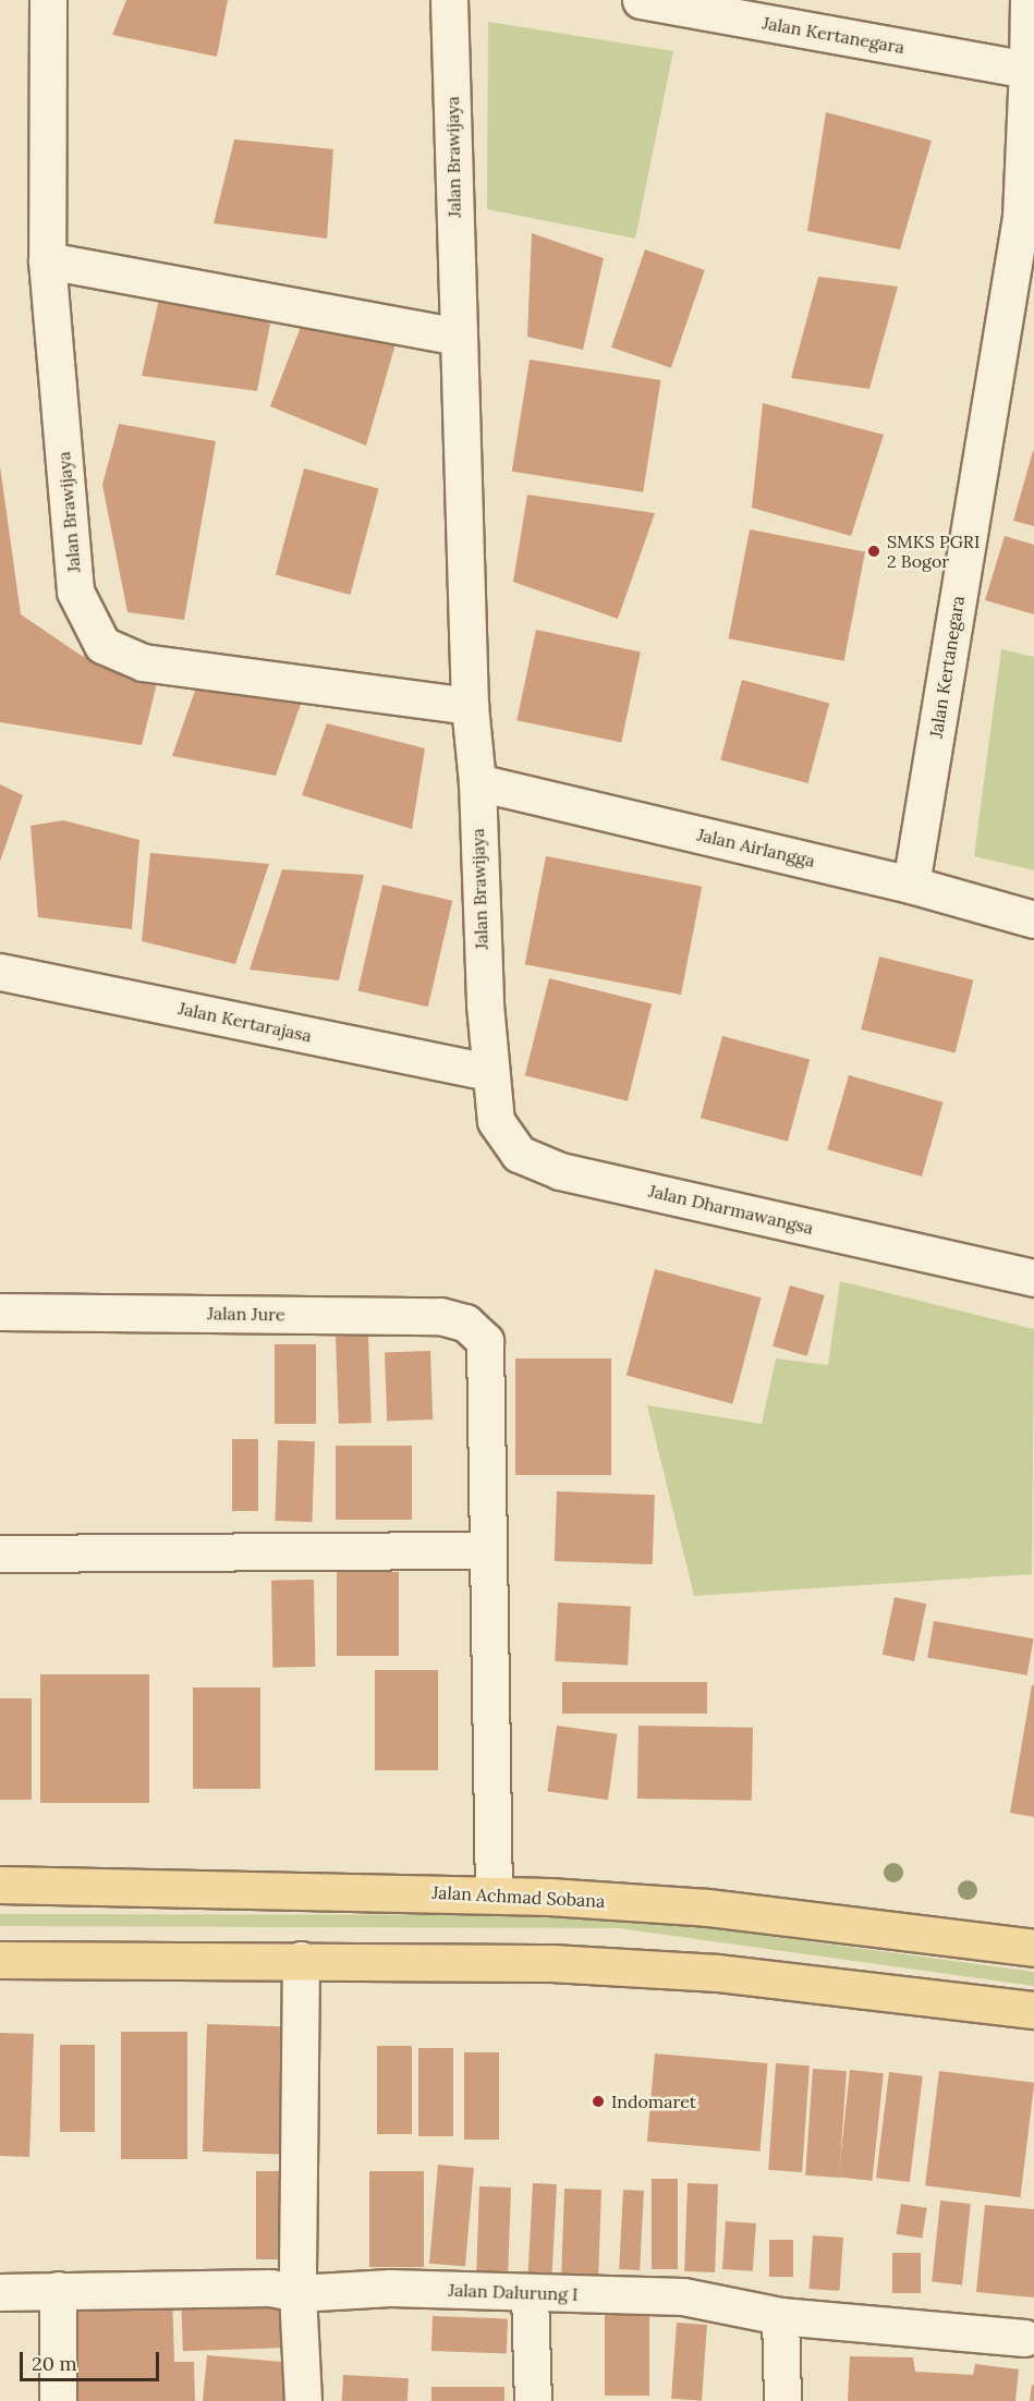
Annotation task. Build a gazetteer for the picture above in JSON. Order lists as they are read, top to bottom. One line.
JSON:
{"streets":{"main road":["Jalan Achmad Sobana"],"street":["Jalan Kertanegara","Jalan Brawijaya","Jalan Airlangga","Jalan Kertarajasa","Jalan Dharmawangsa","Jalan Jure","Jalan Dalurung I"]},"crossings":[["Jalan Kertanegara","Jalan Airlangga"],["Jalan Brawijaya","Jalan Airlangga"],["Jalan Brawijaya","Jalan Kertarajasa"],["Jalan Brawijaya","Jalan Dharmawangsa"],["Jalan Kertarajasa","Jalan Dharmawangsa"]],"places":["SMKS PGRI 2 Bogor","Indomaret"],"scale_bar":"20 m"}
